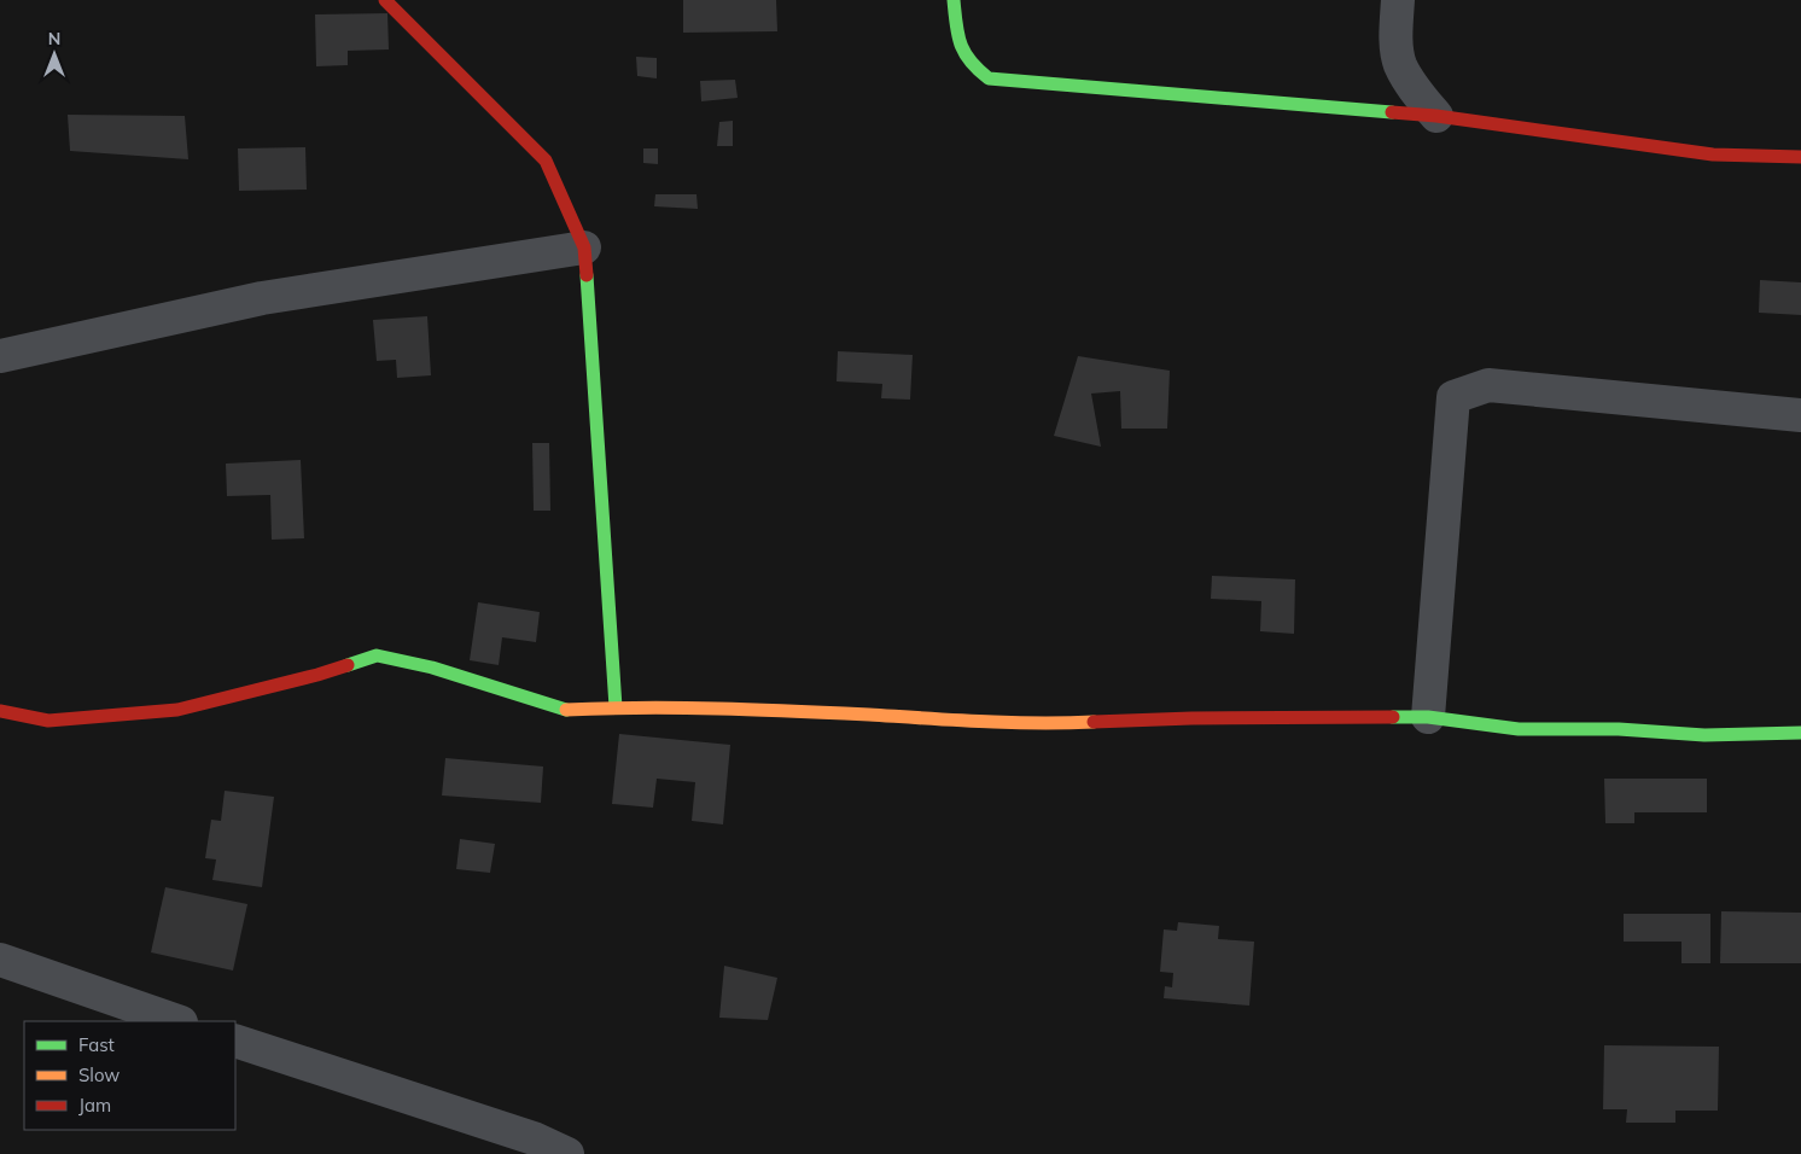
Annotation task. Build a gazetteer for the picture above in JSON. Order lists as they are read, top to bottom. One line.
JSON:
{"legend":["Fast","Slow","Jam"],"north":"top"}
